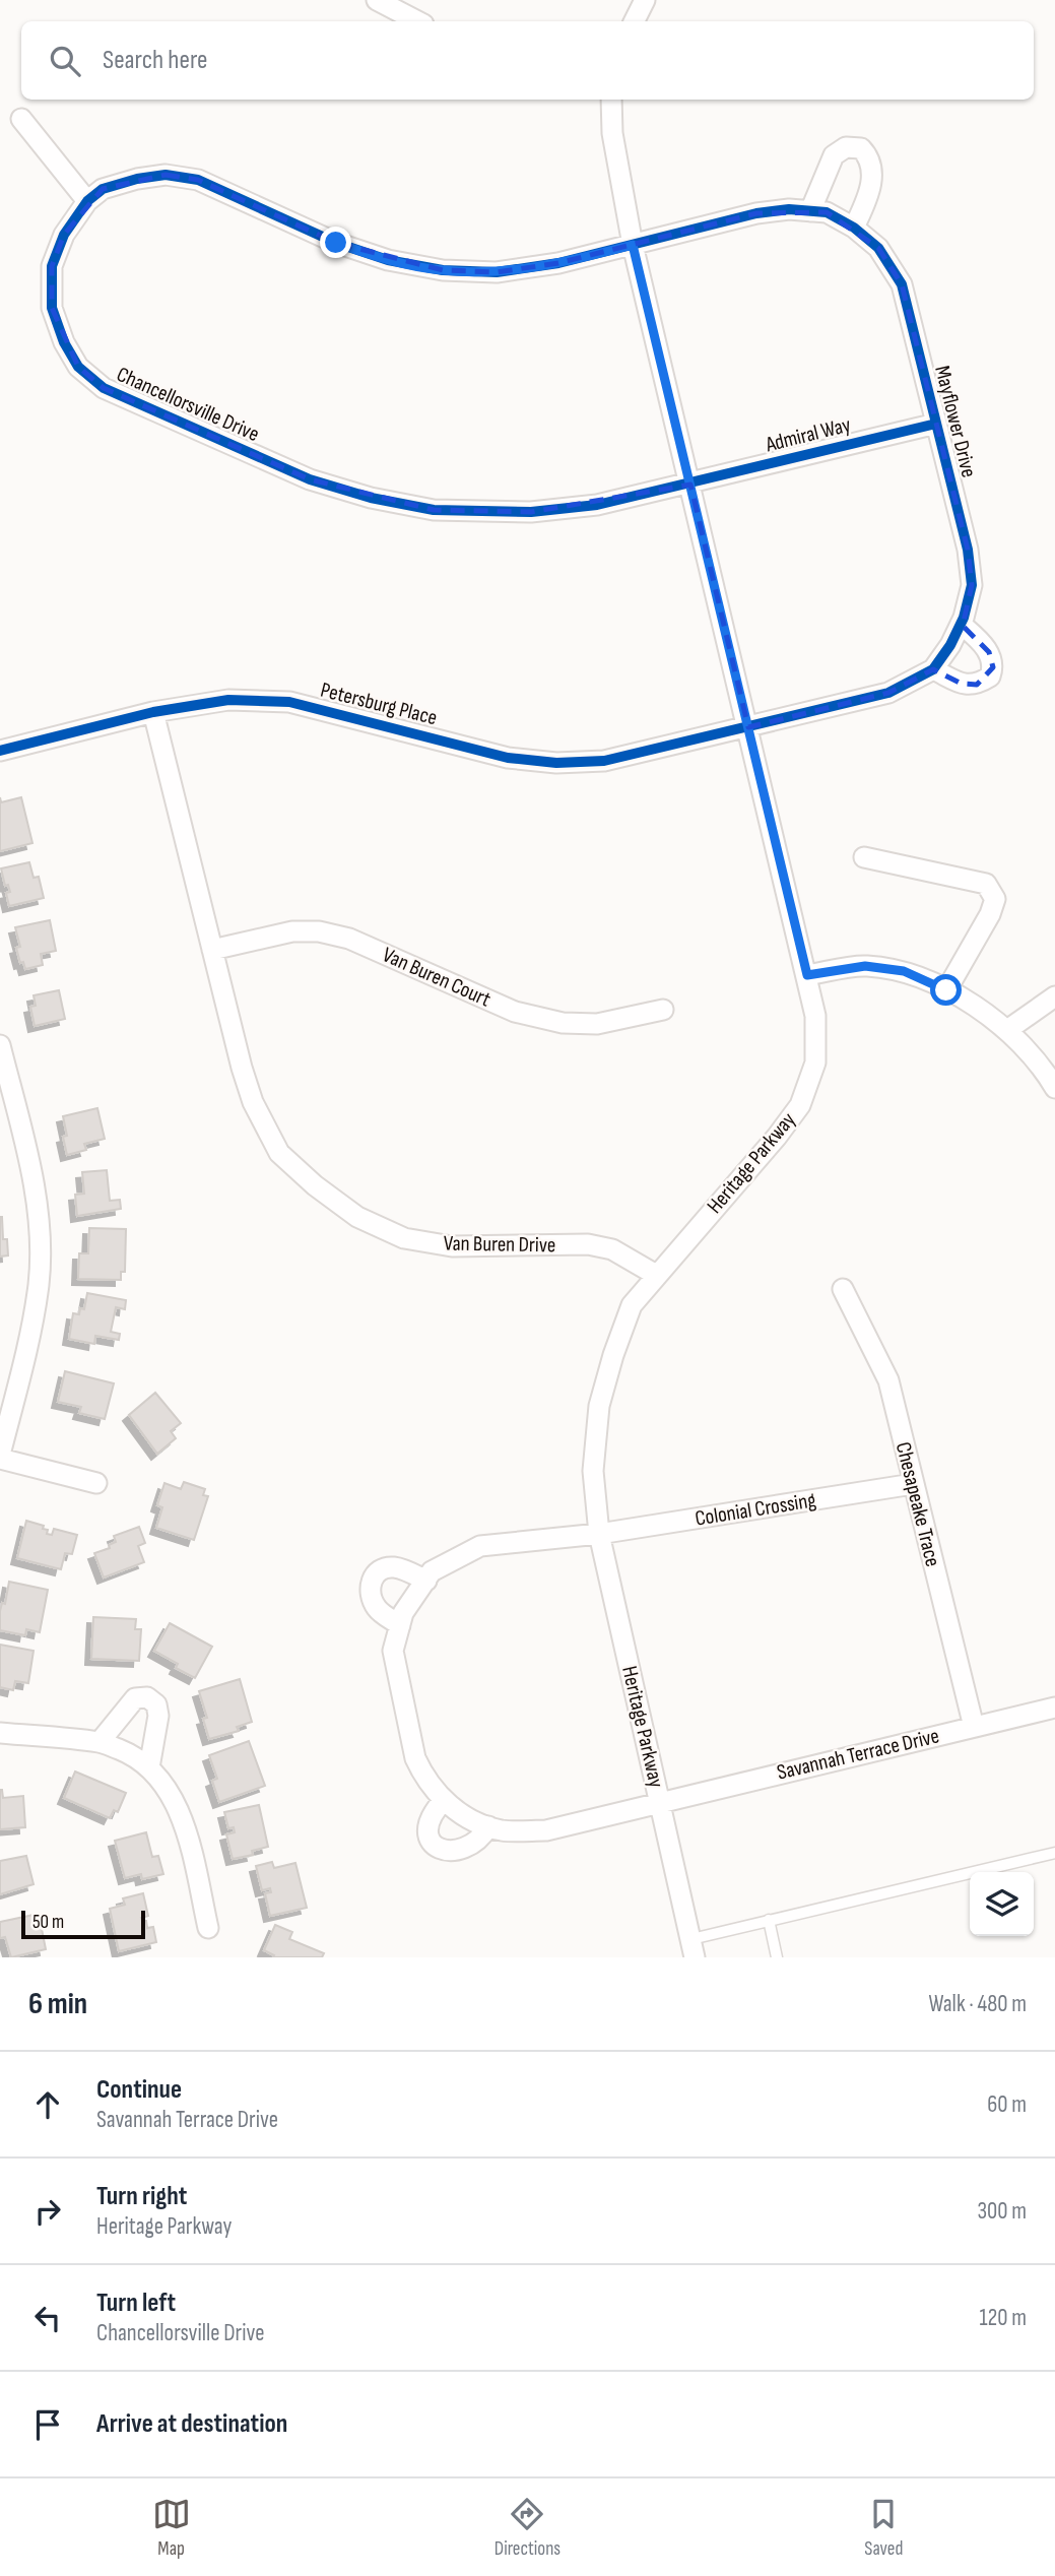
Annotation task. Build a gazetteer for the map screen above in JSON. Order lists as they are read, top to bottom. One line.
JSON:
{"streets":{"street":["Chancellorsville Drive","Mayflower Drive","Admiral Way","Petersburg Place","Van Buren Court","Heritage Parkway","Van Buren Drive","Chesapeake Trace","Colonial Crossing","Savannah Terrace Drive"]},"crossings":[["Chancellorsville Drive","Mayflower Drive"],["Chancellorsville Drive","Admiral Way"],["Chancellorsville Drive","Heritage Parkway"],["Mayflower Drive","Admiral Way"],["Mayflower Drive","Petersburg Place"],["Mayflower Drive","Heritage Parkway"],["Admiral Way","Heritage Parkway"],["Petersburg Place","Heritage Parkway"],["Van Buren Court","Van Buren Drive"],["Heritage Parkway","Van Buren Drive"],["Heritage Parkway","Colonial Crossing"],["Heritage Parkway","Savannah Terrace Drive"],["Chesapeake Trace","Colonial Crossing"],["Chesapeake Trace","Savannah Terrace Drive"],["Colonial Crossing","Savannah Terrace Drive"]],"scale_bar":"50 m","page":{"search":"Search here","scale":"50 m","heading":["6 min","Walk · 480 m"],"list":[["Continue","Savannah Terrace Drive","60 m"],["Turn right","Heritage Parkway","300 m"],["Turn left","Chancellorsville Drive","120 m"],"Arrive at destination"],"nav":["Map","Directions","Saved"]}}
